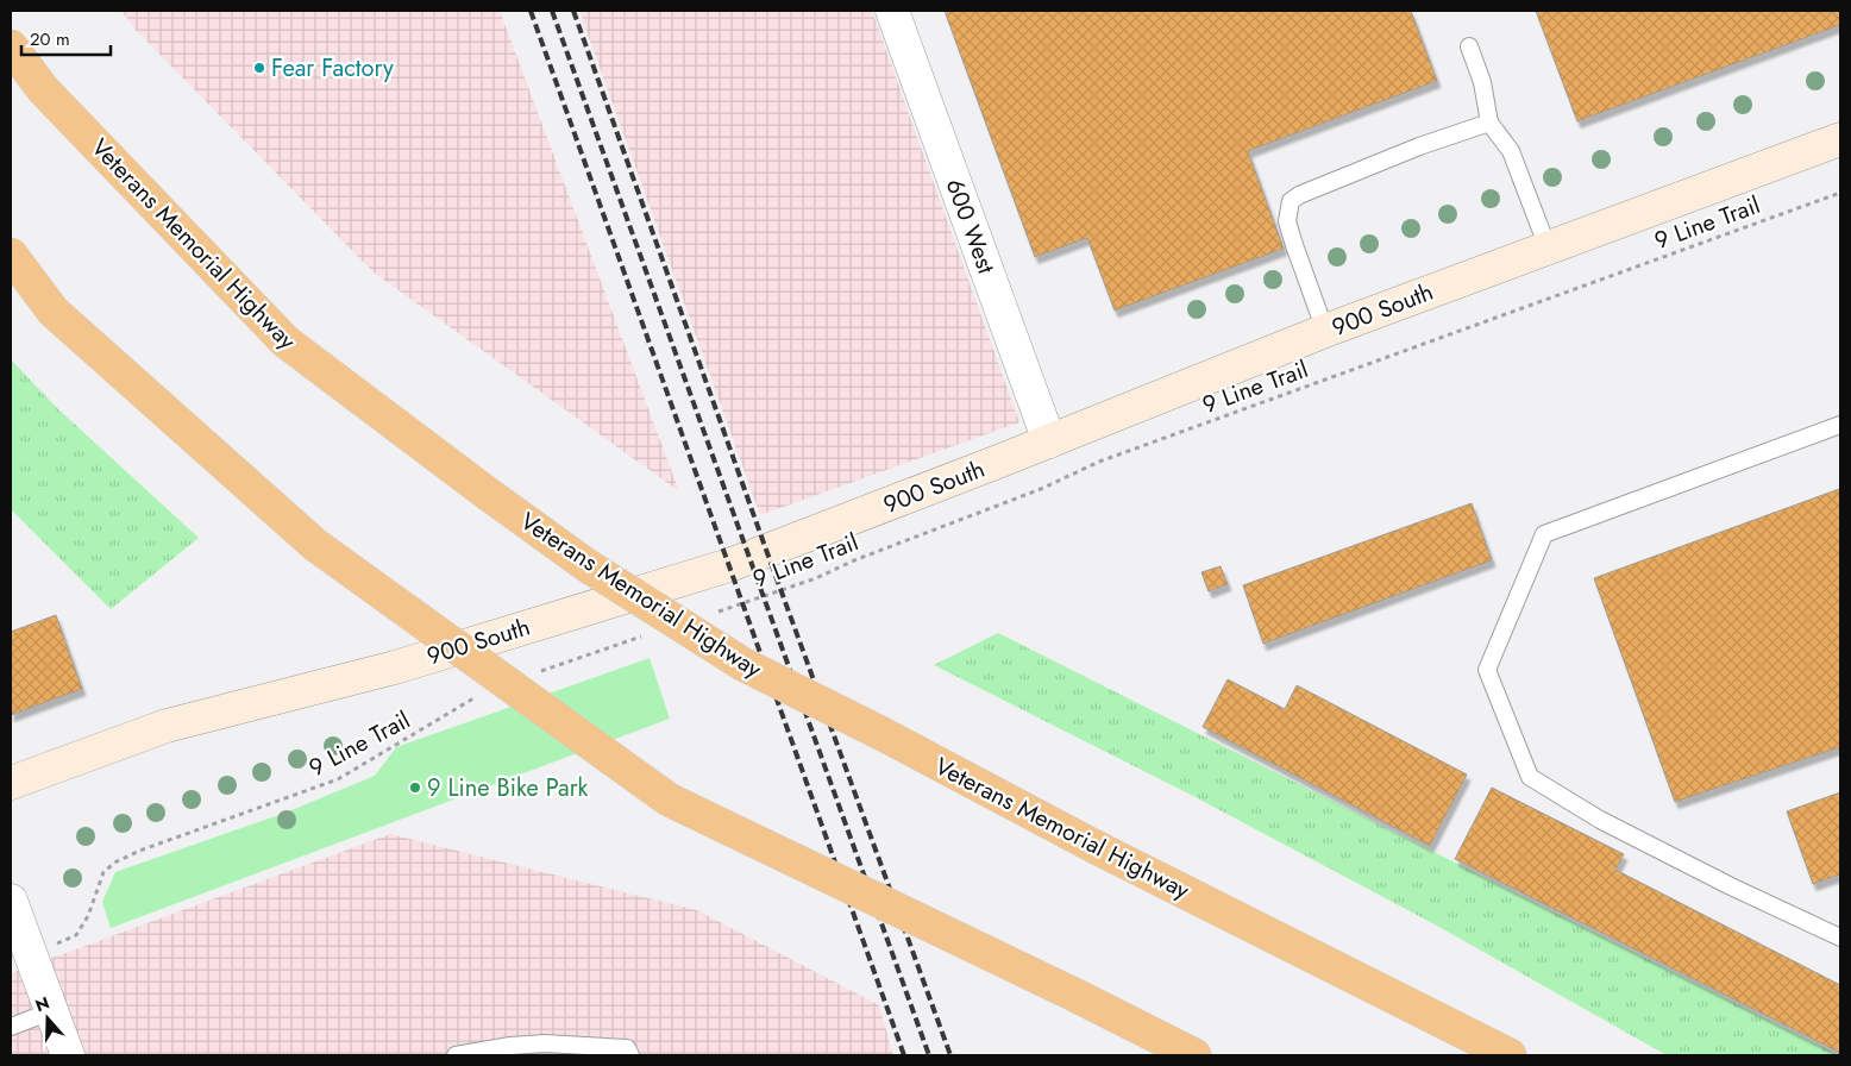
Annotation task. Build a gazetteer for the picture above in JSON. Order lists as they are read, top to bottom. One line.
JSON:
{"streets":{"highway":["Veterans Memorial Highway"],"street":["600 West","900 South"],"path":["9 Line Trail"]},"crossings":[["600 West","900 South"]],"places":["Fear Factory","9 Line Bike Park"],"scale_bar":"20 m","north":"top"}
